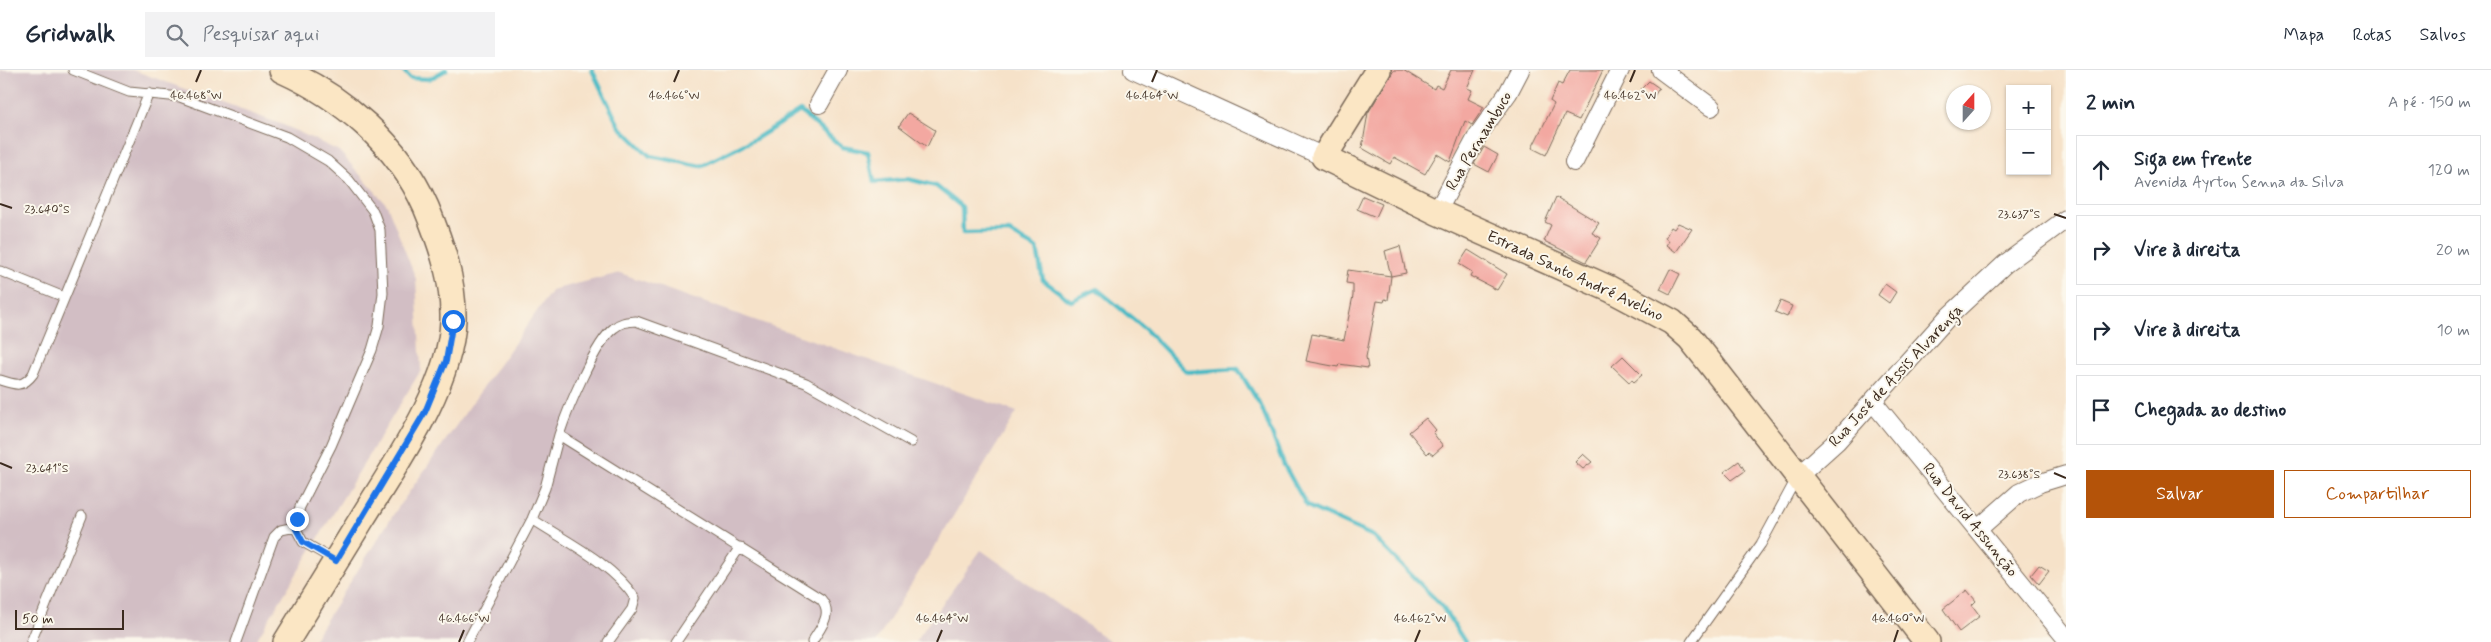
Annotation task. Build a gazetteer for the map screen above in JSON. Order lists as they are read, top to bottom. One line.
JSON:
{"streets":{"main road":["Estrada Santo André Avelino"],"street":["Rua Pernambuco","Rua José de Assis Alvarenga","Rua David Assunção"]},"crossings":[["Rua Pernambuco","Estrada Santo André Avelino"],["Estrada Santo André Avelino","Rua José de Assis Alvarenga"],["Rua José de Assis Alvarenga","Rua David Assunção"]],"scale_bar":"50 m","north":"top","page":{"header":"Gridwalk","search":"Pesquisar aqui","nav":["Mapa","Rotas","Salvos"],"heading":["2 min","A pé · 150 m"],"map_buttons":["+","−"],"list":[["Siga em frente","Avenida Ayrton Senna da Silva","120 m"],["Vire à direita","20 m"],["Vire à direita","10 m"],"Chegada ao destino"],"buttons":["Salvar","Compartilhar"],"scale":"50 m"},"coordinates":["46.468°W","46.466°W","46.464°W","46.462°W","23.640°S","23.637°S","23.641°S","23.638°S","46.460°W"]}
